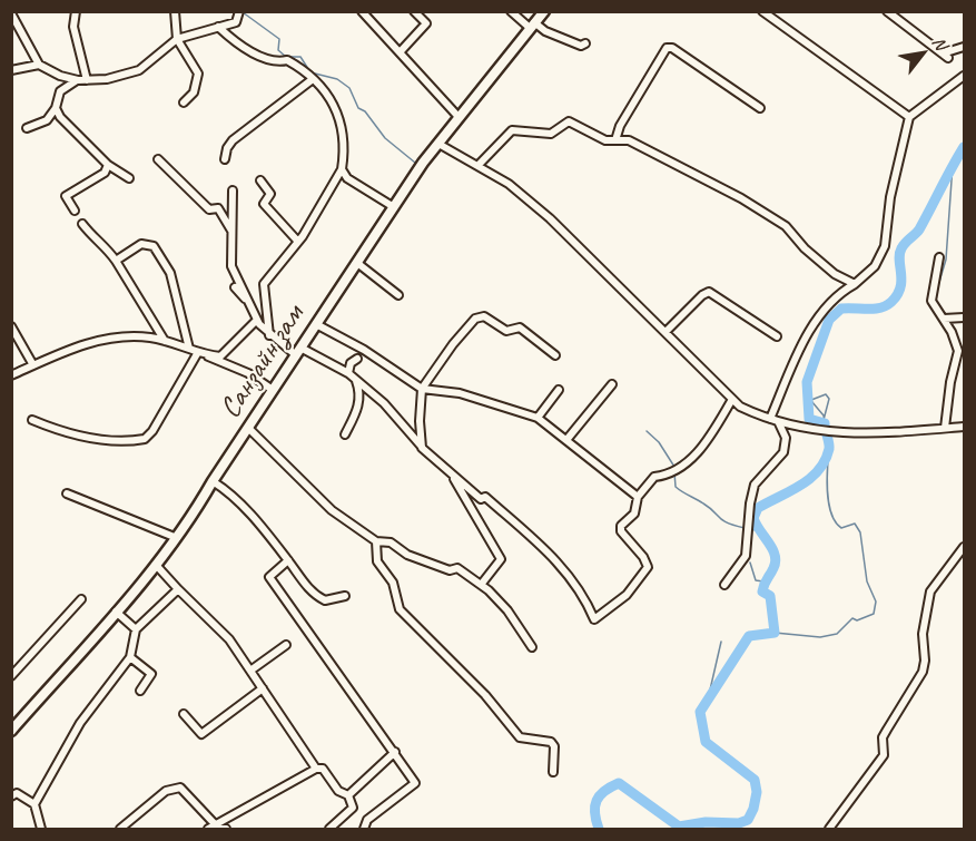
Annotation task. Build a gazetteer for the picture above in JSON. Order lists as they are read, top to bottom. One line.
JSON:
{"streets":{"main road":["Санзайн зам"]},"north":"top right"}
